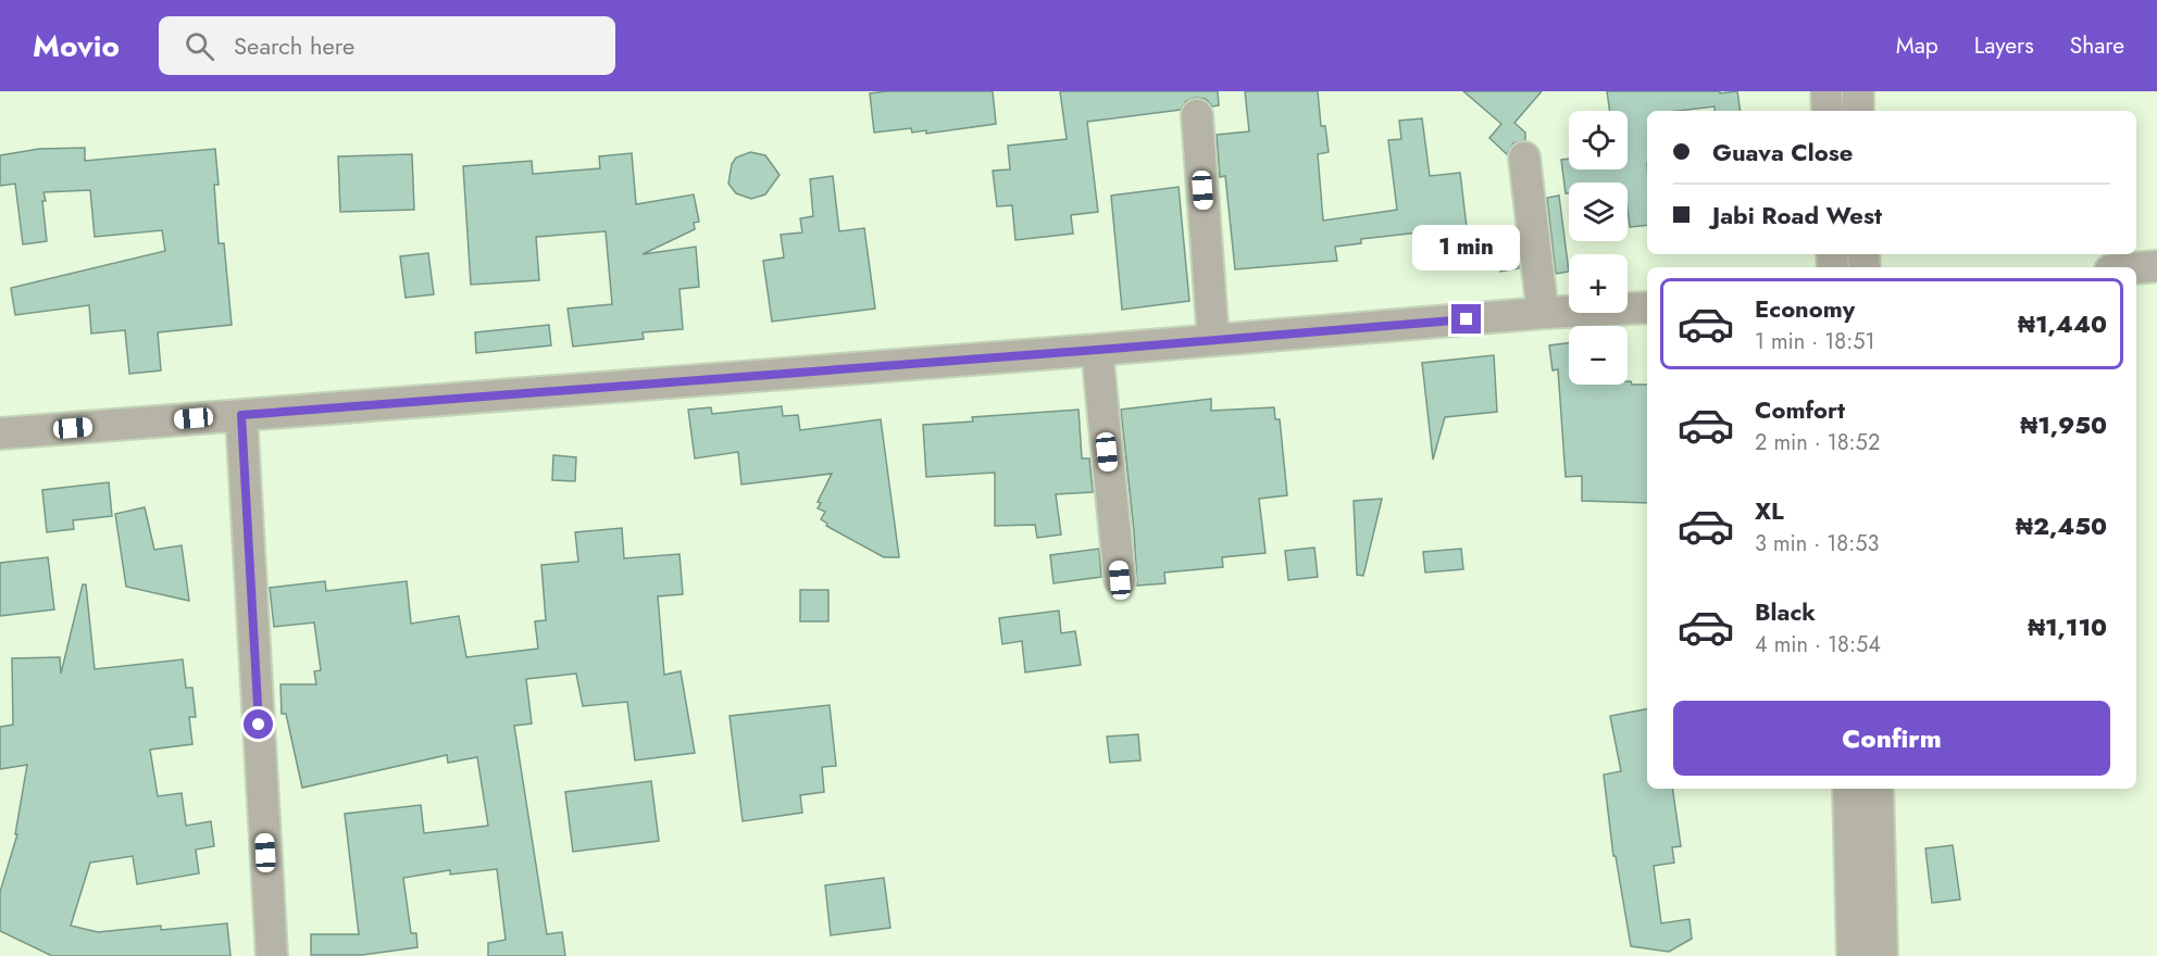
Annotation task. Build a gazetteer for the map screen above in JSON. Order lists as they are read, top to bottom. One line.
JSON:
{"page":{"header":"Movio","search":"Search here","nav":["Map","Layers","Share"],"map_buttons":["+","−"],"banner":["Guava Close","Jabi Road West"],"bubble":"1 min","list":[{"name":"Economy","note":"1 min · 18:51","value":"₦1,440"},{"name":"Comfort","note":"2 min · 18:52","value":"₦1,950"},{"name":"XL","note":"3 min · 18:53","value":"₦2,450"},{"name":"Black","note":"4 min · 18:54","value":"₦1,110"}],"buttons":"Confirm"}}
